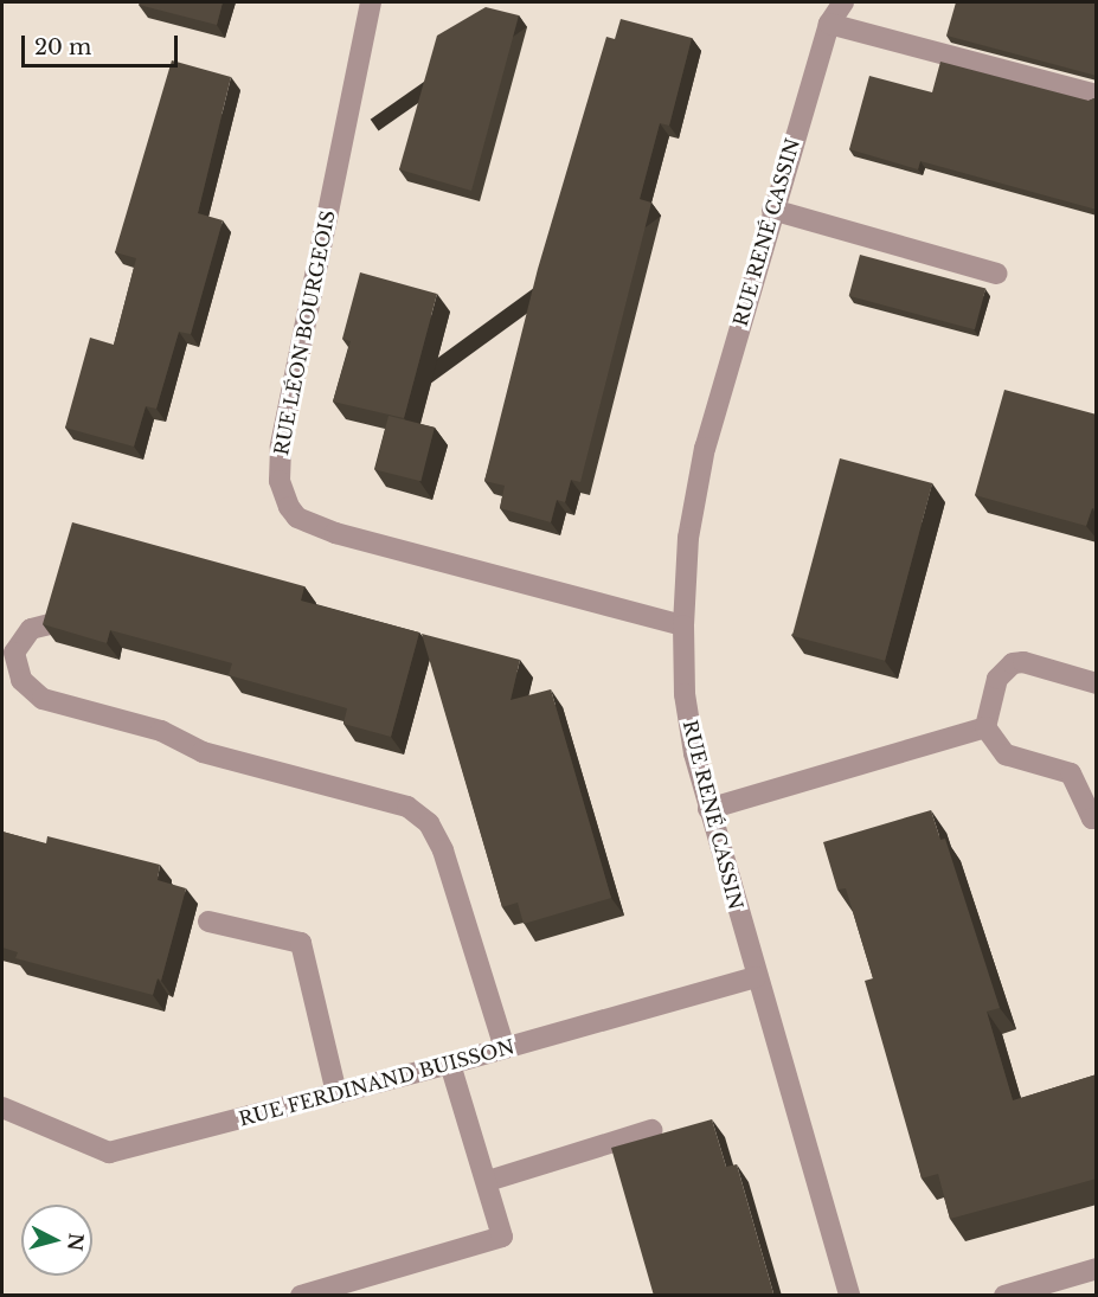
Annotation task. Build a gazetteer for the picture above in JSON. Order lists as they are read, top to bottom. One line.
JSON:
{"streets":{"street":["RUE RENÉ CASSIN","RUE LÉON BOURGEOIS","RUE FERDINAND BUISSON"]},"crossings":[["RUE RENÉ CASSIN","RUE LÉON BOURGEOIS"],["RUE RENÉ CASSIN","RUE FERDINAND BUISSON"]],"scale_bar":"20 m","north":"right"}
